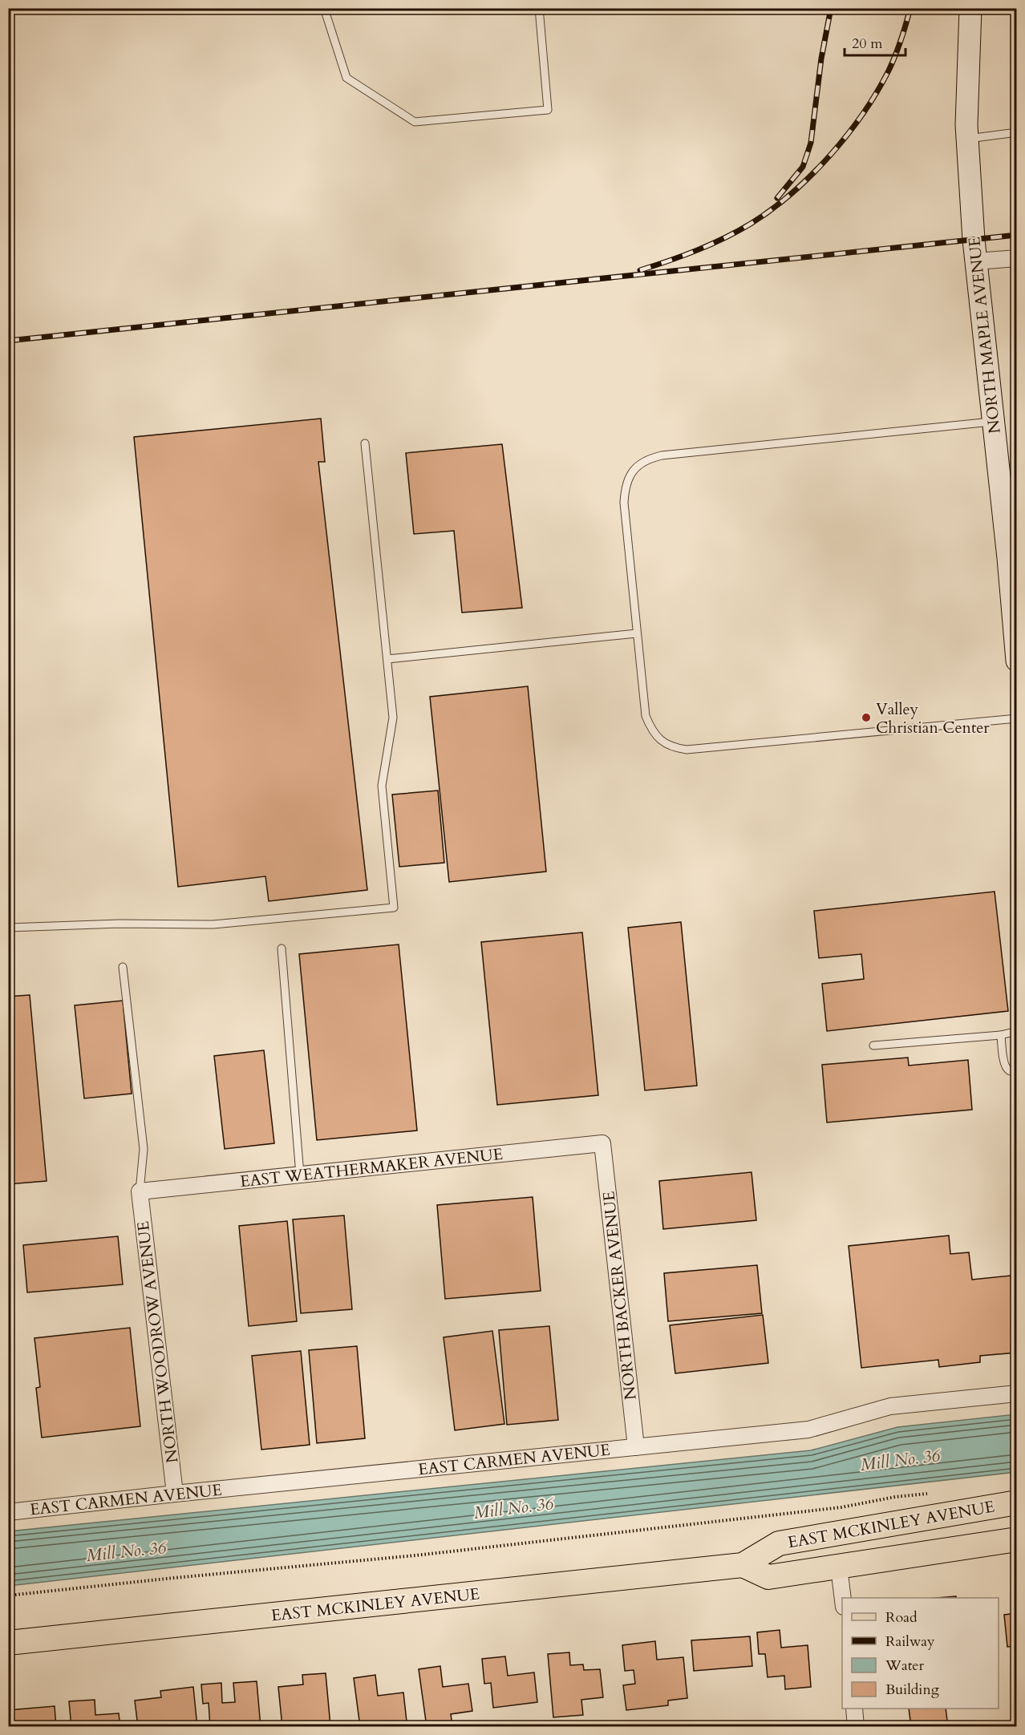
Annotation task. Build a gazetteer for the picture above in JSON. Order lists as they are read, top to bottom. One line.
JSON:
{"streets":{"main road":["EAST MCKINLEY AVENUE"],"street":["NORTH MAPLE AVENUE","EAST WEATHERMAKER AVENUE","NORTH BACKER AVENUE","NORTH WOODROW AVENUE","EAST CARMEN AVENUE"]},"crossings":[["EAST WEATHERMAKER AVENUE","NORTH BACKER AVENUE"],["EAST WEATHERMAKER AVENUE","NORTH WOODROW AVENUE"],["NORTH BACKER AVENUE","EAST CARMEN AVENUE"],["NORTH WOODROW AVENUE","EAST CARMEN AVENUE"]],"water":["Mill No. 36"],"places":["Valley Christian Center"],"legend":["Road","Railway","Water","Building"],"scale_bar":"20 m"}
